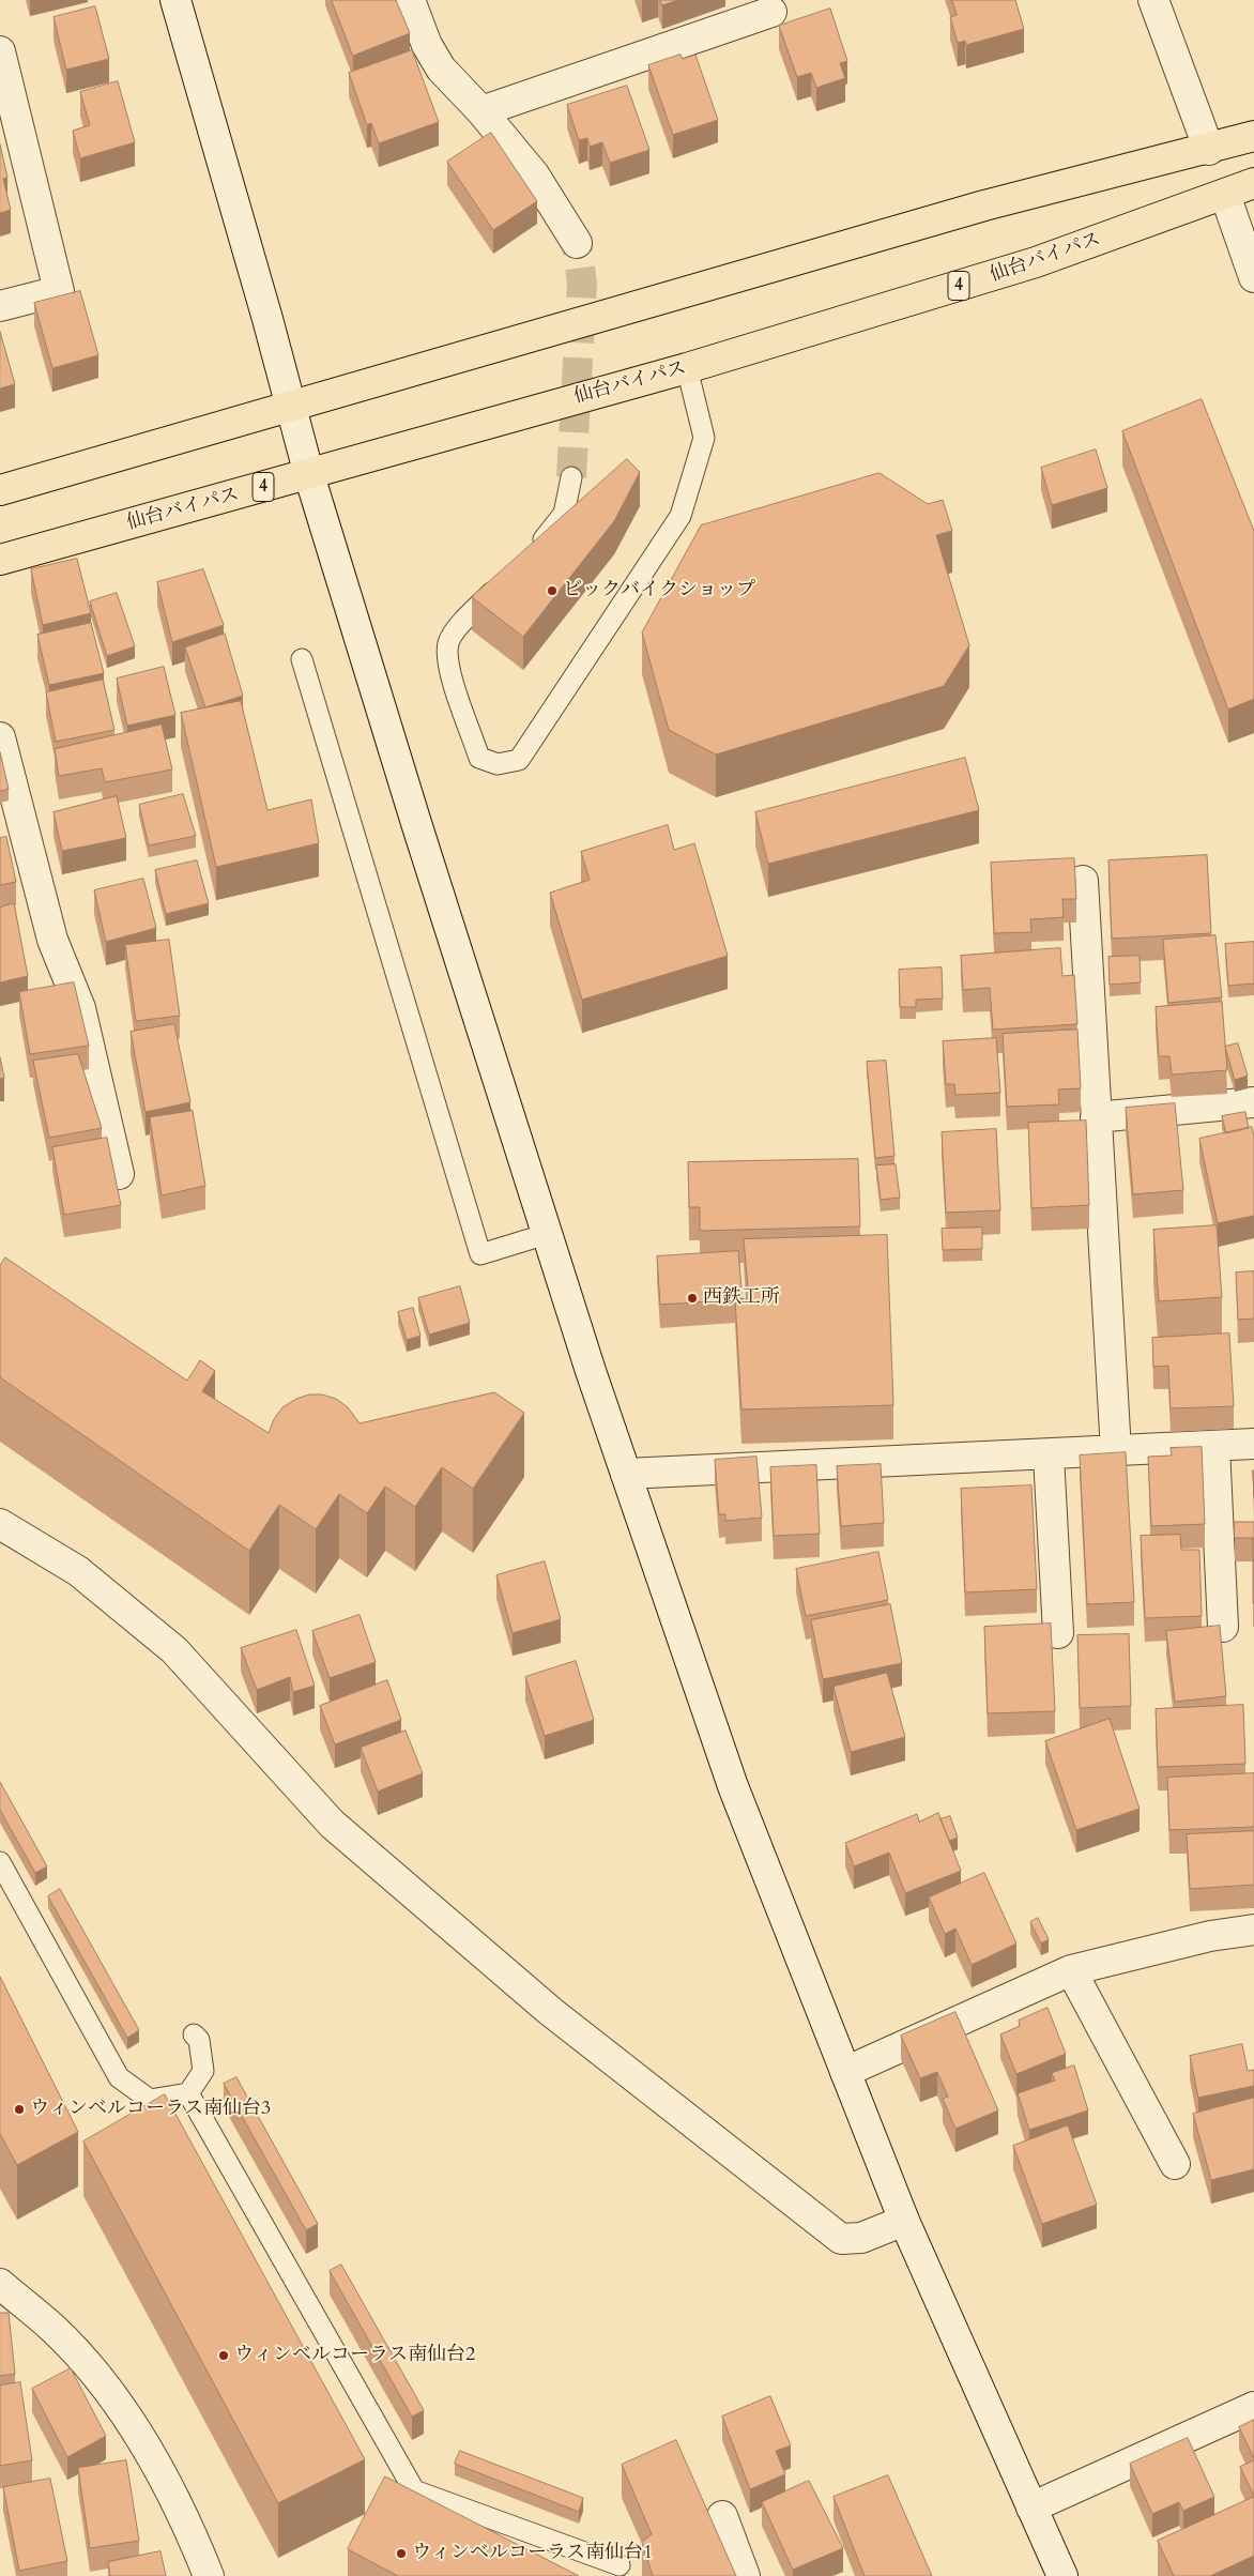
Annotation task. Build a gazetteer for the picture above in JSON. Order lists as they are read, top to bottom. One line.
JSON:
{"streets":{"highway":["仙台バイパス","4"]},"places":["ビックバイクショップ","西鉄工所","ウィンベルコーラス南仙台3","ウィンベルコーラス南仙台2","ウィンベルコーラス南仙台1"]}
